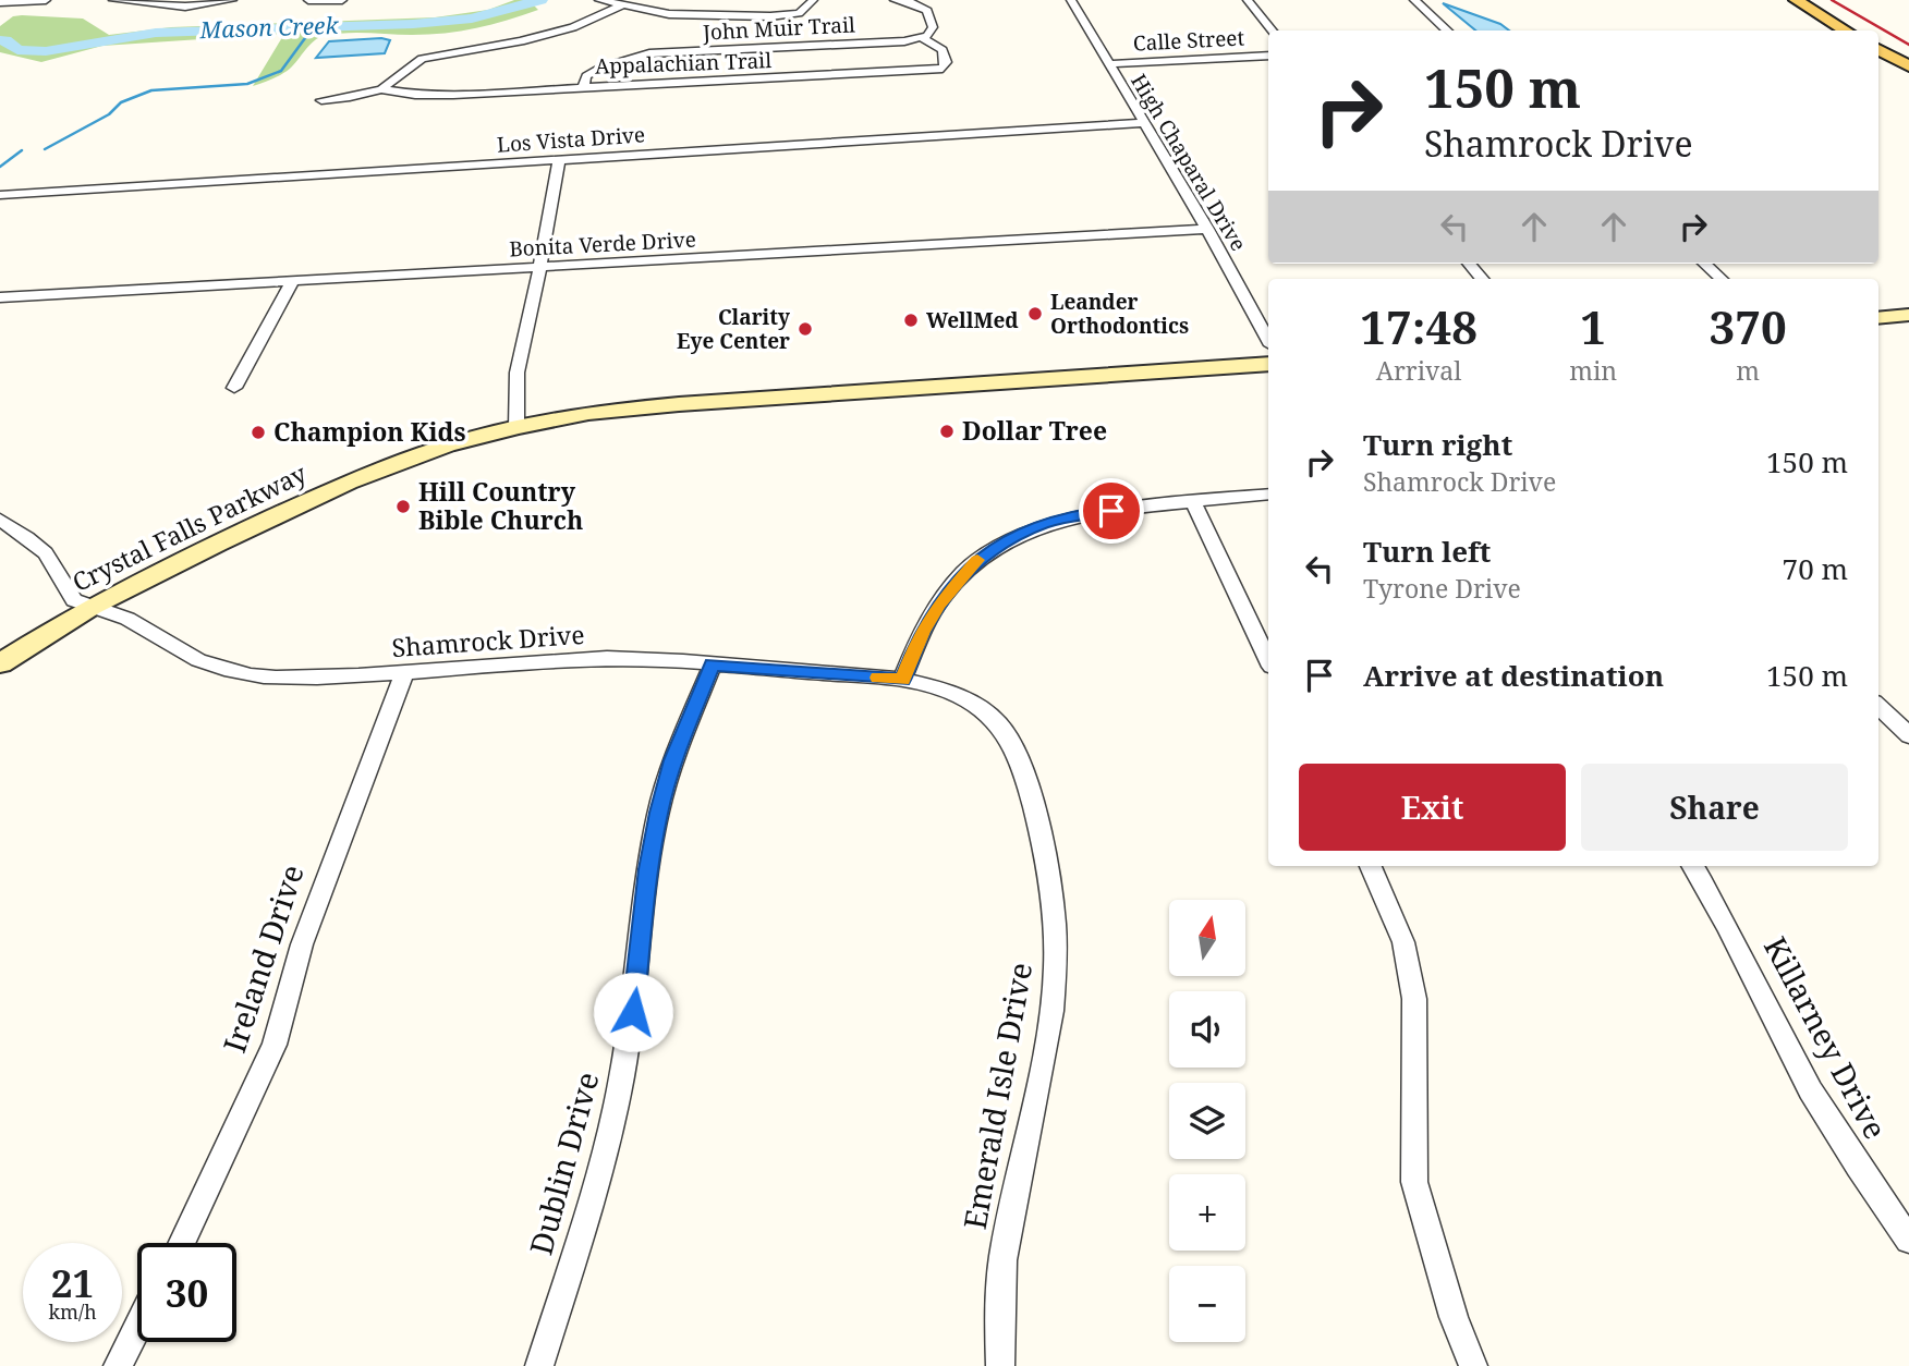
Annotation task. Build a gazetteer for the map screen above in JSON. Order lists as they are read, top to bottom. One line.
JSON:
{"streets":{"main road":["Crystal Falls Parkway"],"street":["John Muir Trail","Calle Street","Appalachian Trail","Los Vista Drive","High Chaparal Drive","Bonita Verde Drive","Shamrock Drive","Ireland Drive","Killarney Drive","Emerald Isle Drive","Dublin Drive"]},"crossings":[["John Muir Trail","Appalachian Trail"],["Calle Street","High Chaparal Drive"],["Los Vista Drive","High Chaparal Drive"],["High Chaparal Drive","Bonita Verde Drive"],["Crystal Falls Parkway","Shamrock Drive"],["Shamrock Drive","Ireland Drive"],["Shamrock Drive","Emerald Isle Drive"],["Shamrock Drive","Dublin Drive"]],"water":["Mason Creek"],"places":["Leander Orthodontics","WellMed","Clarity Eye Center","Dollar Tree","Champion Kids","Hill Country Bible Church"],"north":"top","page":{"turn":["150 m","Shamrock Drive"],"eta":["17:48","Arrival","1","min","370","m"],"list":[{"name":"Turn right","note":"Shamrock Drive","value":"150 m"},{"name":"Turn left","note":"Tyrone Drive","value":"70 m"},{"name":"Arrive at destination","value":"150 m"}],"buttons":["Exit","Share"],"map_buttons":["+","−"],"speed":"21 km/h","limit":"30"}}
